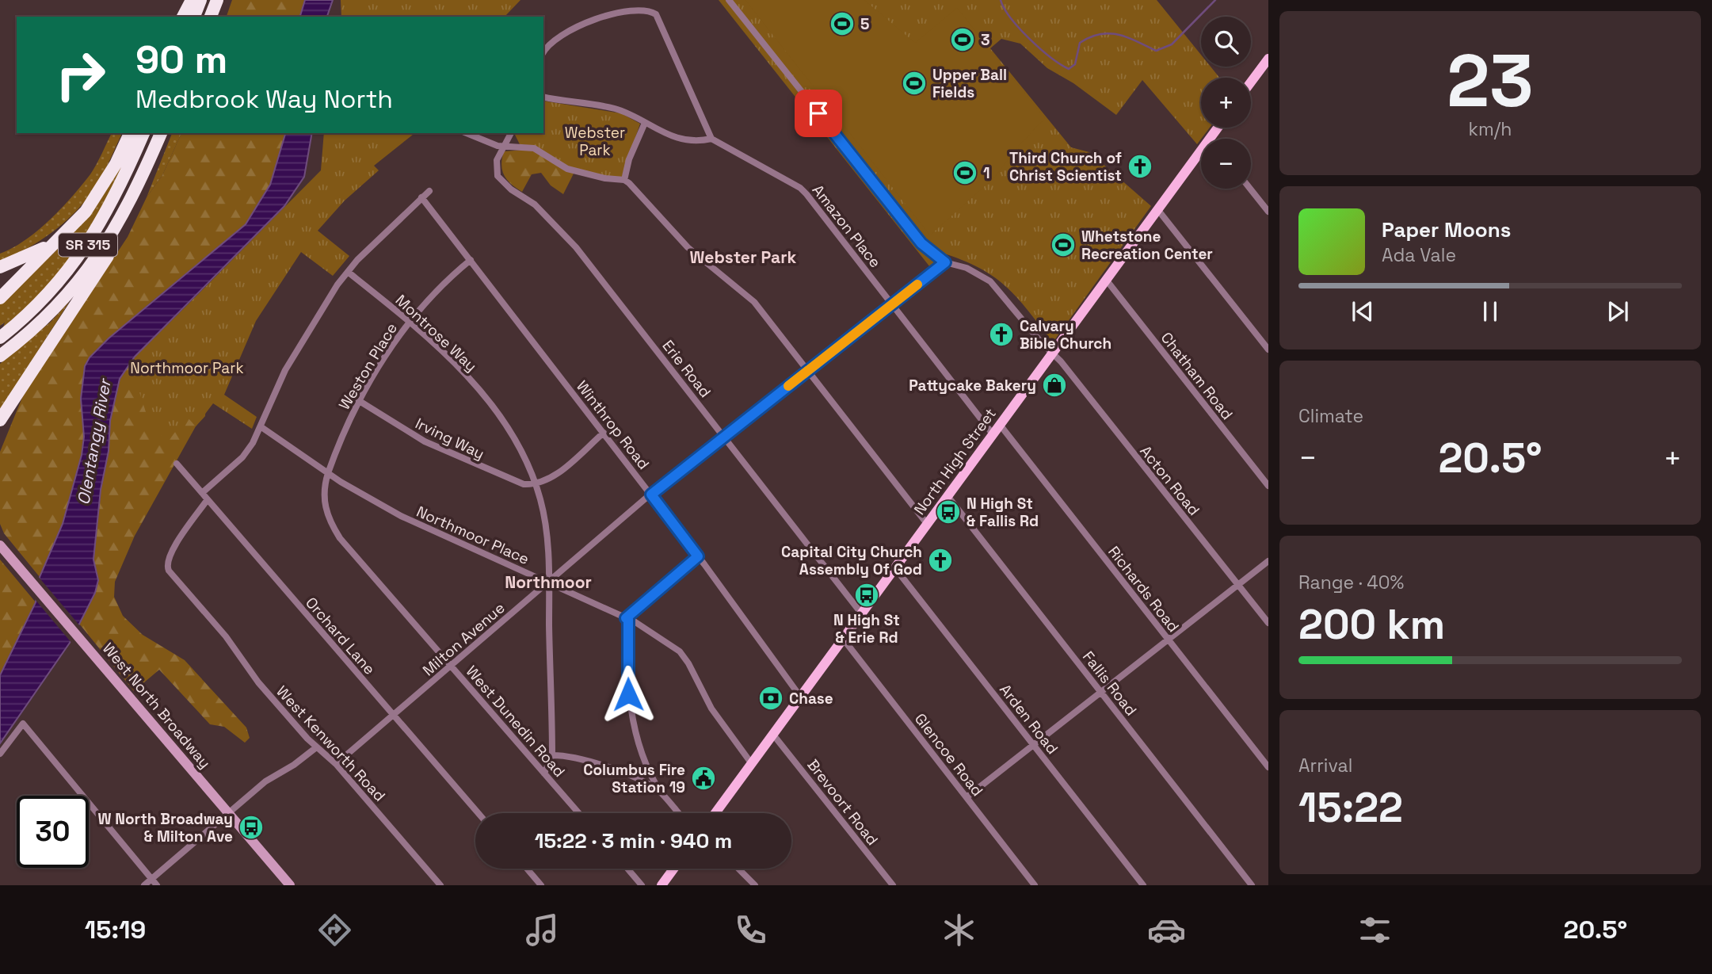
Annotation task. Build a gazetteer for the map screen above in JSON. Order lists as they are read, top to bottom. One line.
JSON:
{"streets":{"highway":["SR 315"],"main road":["North High Street","West North Broadway"],"street":["Amazon Place","Montrose Way","Weston Place","Erie Road","Chatham Road","Winthrop Road","Irving Way","Acton Road","Northmoor Place","Richards Road","Orchard Lane","Milton Avenue","Fallis Road","Arden Road","West Dunedin Road","West Kenworth Road","Glencoe Road","Brevoort Road"]},"crossings":[["Amazon Place","North High Street"],["Amazon Place","Milton Avenue"],["Montrose Way","Weston Place"],["Montrose Way","Irving Way"],["Montrose Way","Northmoor Place"],["Montrose Way","Milton Avenue"],["Montrose Way","West Dunedin Road"],["Weston Place","Winthrop Road"],["Weston Place","Irving Way"],["Weston Place","Northmoor Place"],["Weston Place","West Dunedin Road"],["Erie Road","North High Street"],["Erie Road","Milton Avenue"],["Chatham Road","North High Street"],["Winthrop Road","North High Street"],["Winthrop Road","Milton Avenue"],["North High Street","Acton Road"],["North High Street","Northmoor Place"],["North High Street","Richards Road"],["North High Street","Fallis Road"],["North High Street","Arden Road"],["North High Street","Glencoe Road"],["North High Street","Brevoort Road"],["Acton Road","Milton Avenue"],["Northmoor Place","Milton Avenue"],["Northmoor Place","West Dunedin Road"],["Orchard Lane","Milton Avenue"],["Orchard Lane","West Kenworth Road"],["Milton Avenue","West Dunedin Road"],["Milton Avenue","West Kenworth Road"]],"districts":["Webster Park","Northmoor"],"water":["Olentangy River"],"parks":["Webster Park","Northmoor Park"],"places":{"sports":["5","3","Upper Ball Fields","1","Whetstone Recreation Center"],"church":["Third Church of Christ Scientist","Calvary Bible Church","Capital City Church Assembly Of God"],"shop":["Pattycake Bakery"],"bus stop":["N High St & Fallis Rd","N High St & Erie Rd","W North Broadway & Milton Ave"],"bank":["Chase"],"public building":["Columbus Fire Station 19"]},"page":{"tile":[["23","km/h"],"Climate",["Range · 40%","200 km"],["Arrival","15:22"]],"map_buttons":["+","−"],"turn":["90 m","Medbrook Way North"],"song":["Paper Moons","Ada Vale"],"heat":["−","20.5°","+"],"limit":"30","trip":"15:22 · 3 min · 940 m","tabs":["15:19","20.5°"]}}
